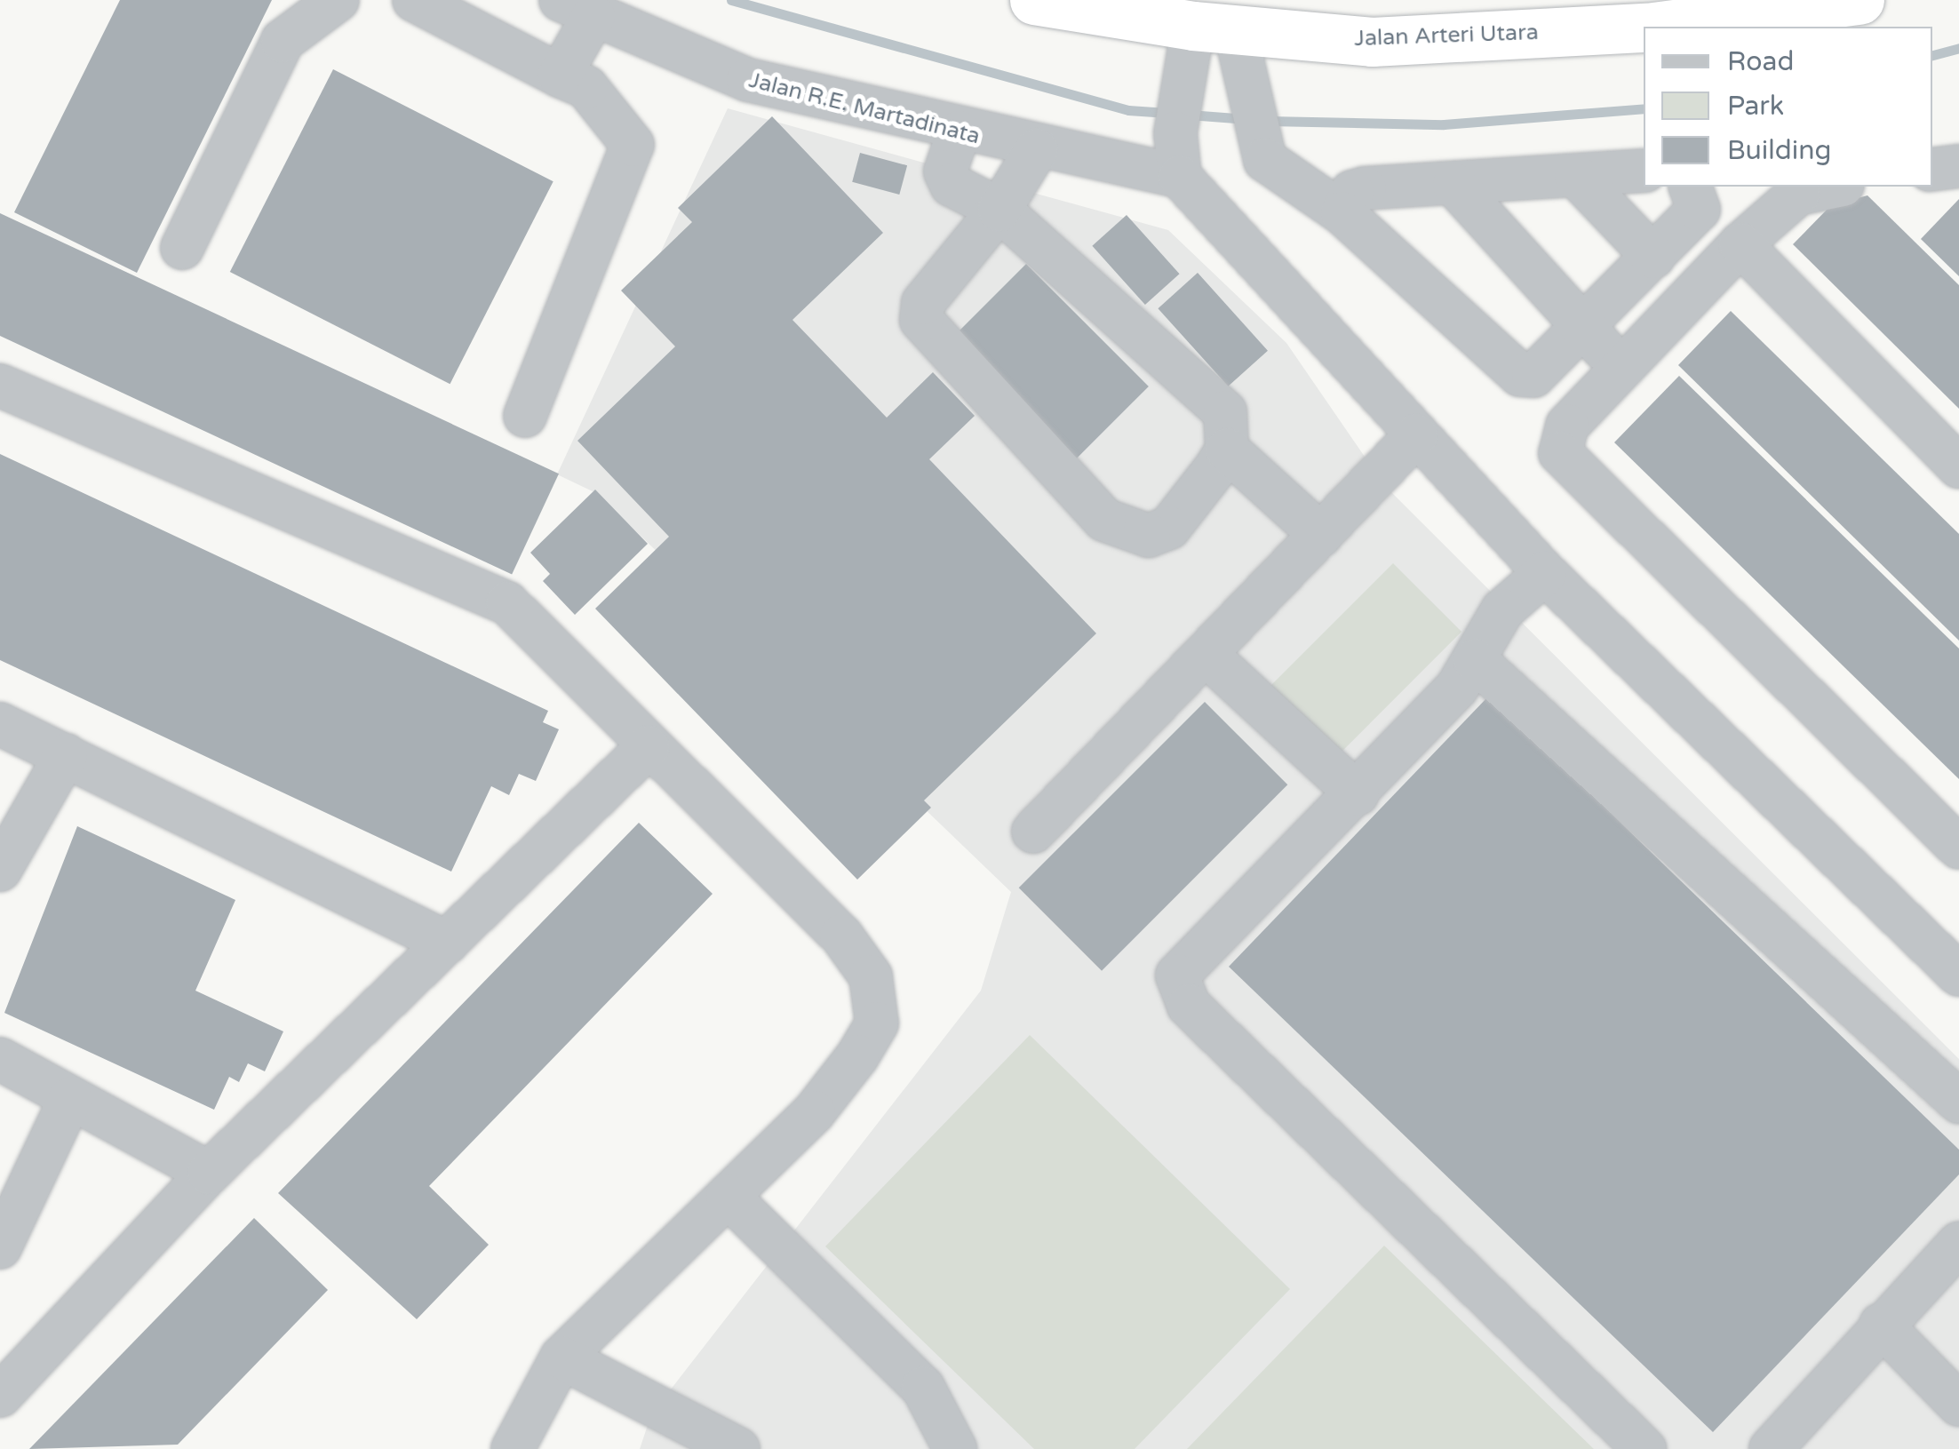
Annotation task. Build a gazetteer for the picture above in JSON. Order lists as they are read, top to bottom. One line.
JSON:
{"streets":{"highway":["Jalan Arteri Utara"],"street":["Jalan R.E. Martadinata"]},"legend":["Road","Park","Building"]}
